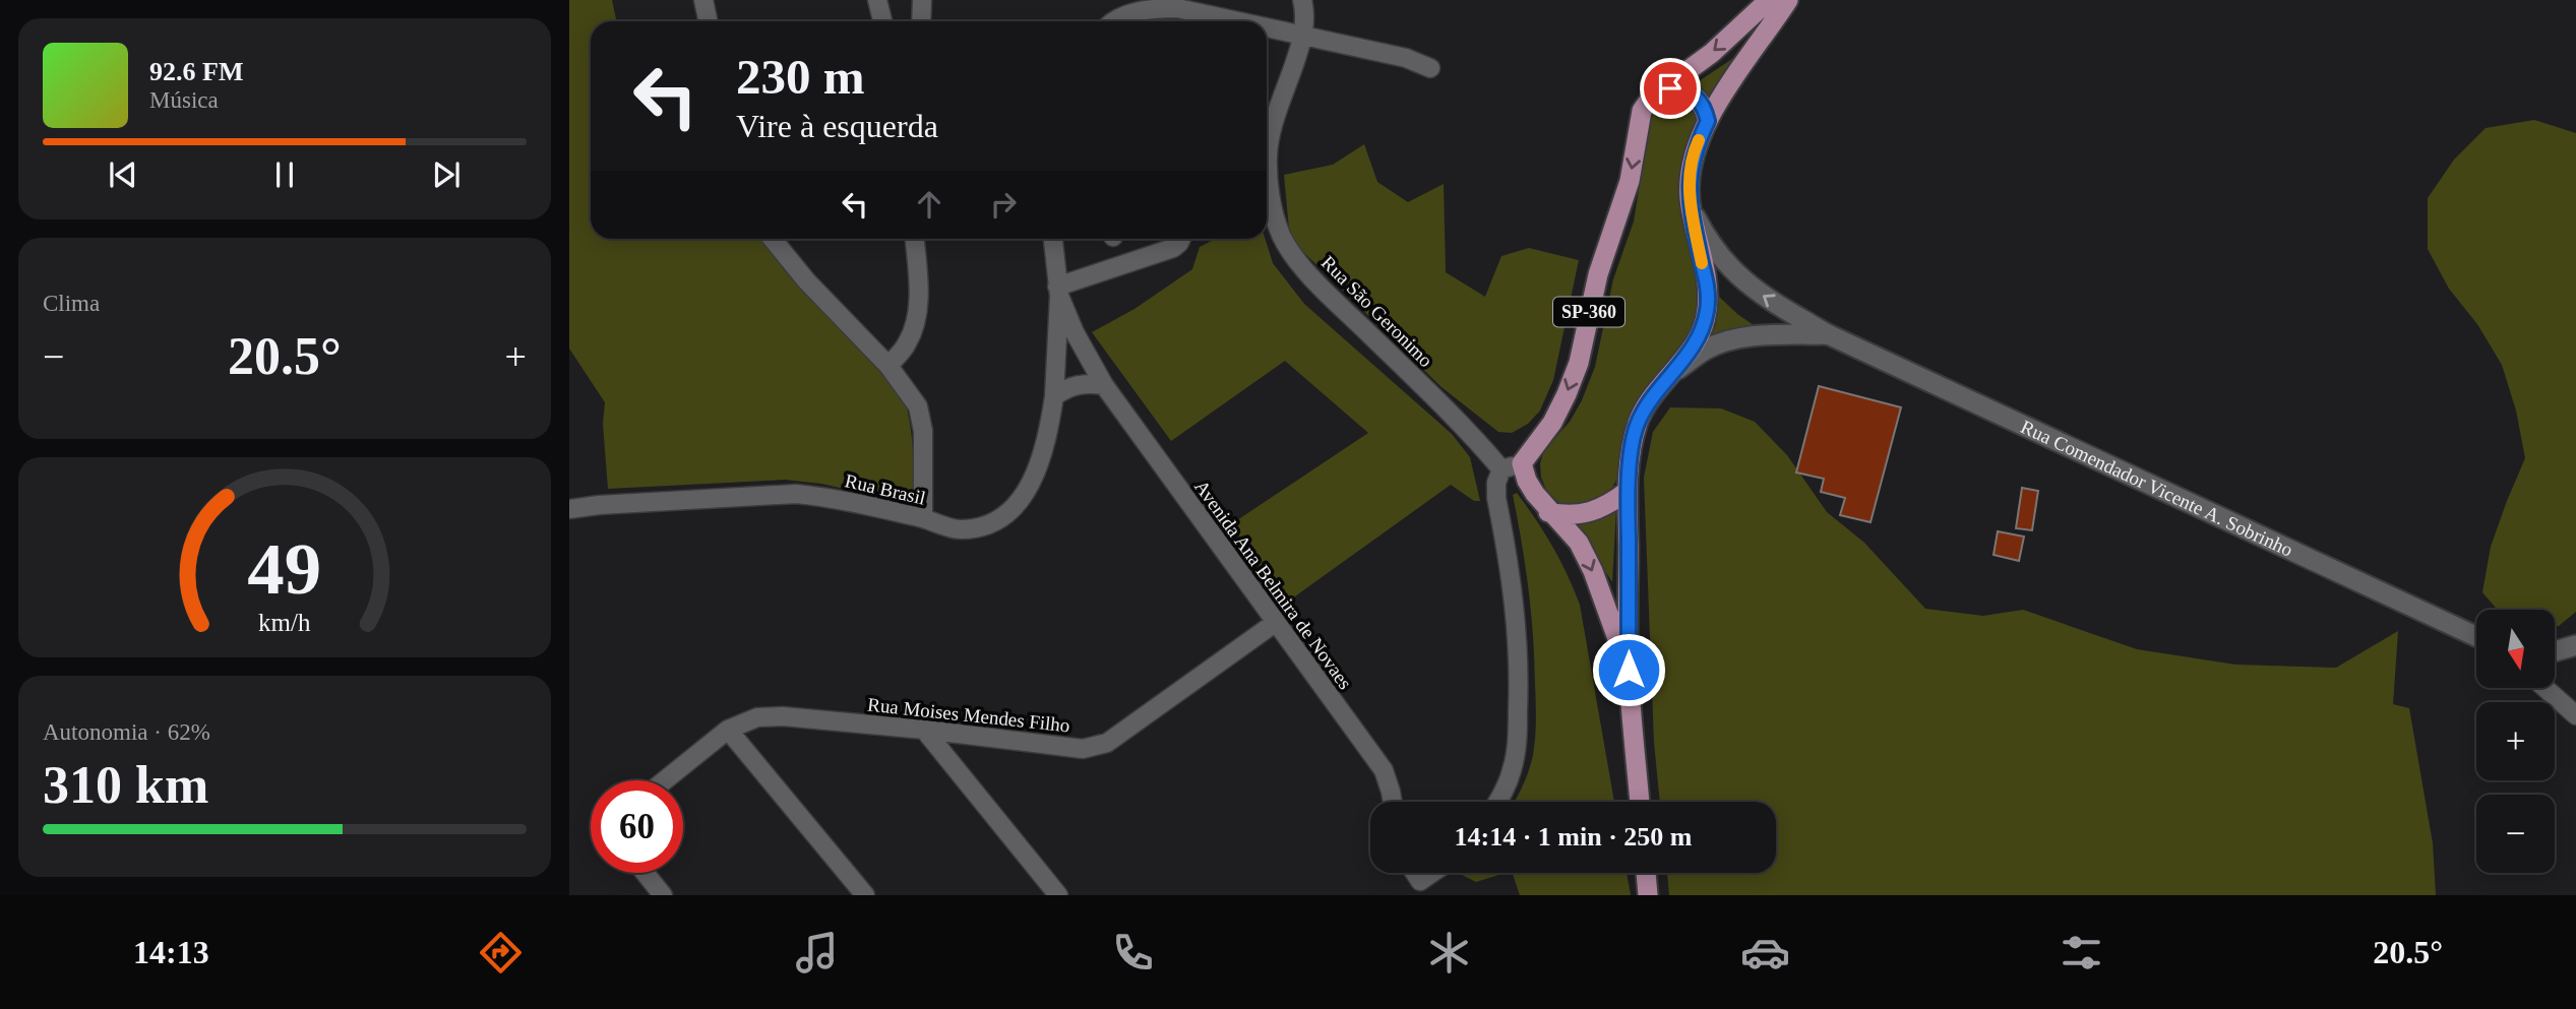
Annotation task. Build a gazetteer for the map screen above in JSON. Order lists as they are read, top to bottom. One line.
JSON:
{"streets":{"main road":["SP-360"],"street":["Rua São Geronimo","Rua Comendador Vicente A. Sobrinho","Rua Brasil","Avenida Ana Belmira de Novaes","Rua Moises Mendes Filho"]},"crossings":[["Rua Brasil","Avenida Ana Belmira de Novaes"],["Avenida Ana Belmira de Novaes","Rua Moises Mendes Filho"]],"north":"bottom","page":{"turn":["230 m","Vire à esquerda"],"song":["92.6 FM","Música"],"tile":["Clima",["Autonomia · 62%","310 km"]],"heat":["−","20.5°","+"],"map_buttons":["+","−"],"limit":"60","trip":"14:14 · 1 min · 250 m","tabs":["14:13","20.5°"],"gauge":["49","km/h"]}}
